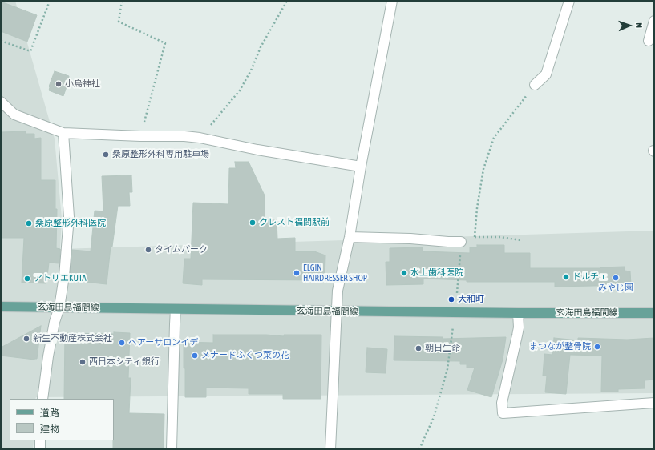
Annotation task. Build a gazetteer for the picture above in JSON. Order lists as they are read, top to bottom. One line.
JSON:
{"streets":{"main road":["玄海田島福間線"]},"places":["小烏神社","桑原整形外科専用駐車場","クレスト福間駅前","桑原整形外科医院","タイムパーク","ELGIN HAIRDRESSER SHOP","水上歯科医院","ドルチェ","みやじ園","アトリエKUTA","大和町","新生不動産株式会社","ヘアーサロンイデ","まつなが整骨院","朝日生命","メナードふくつ菜の花","西日本シティ銀行"],"legend":["道路","建物"],"north":"right"}
